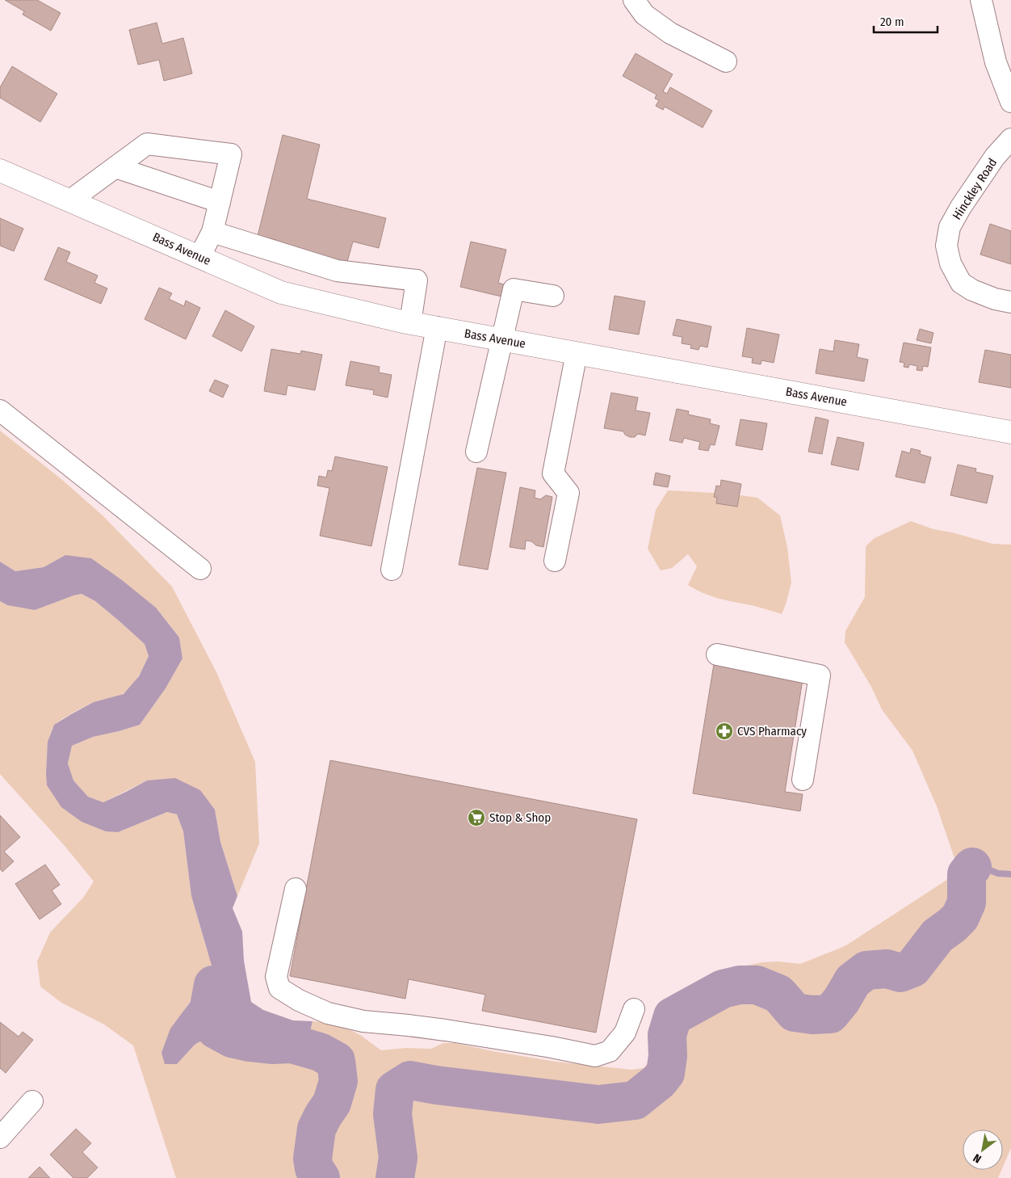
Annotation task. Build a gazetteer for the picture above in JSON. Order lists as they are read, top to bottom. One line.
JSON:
{"streets":{"main road":["Bass Avenue"],"street":["Hinckley Road"]},"places":{"pharmacy":["CVS Pharmacy"],"supermarket":["Stop & Shop"]},"scale_bar":"20 m","north":"bottom left"}
